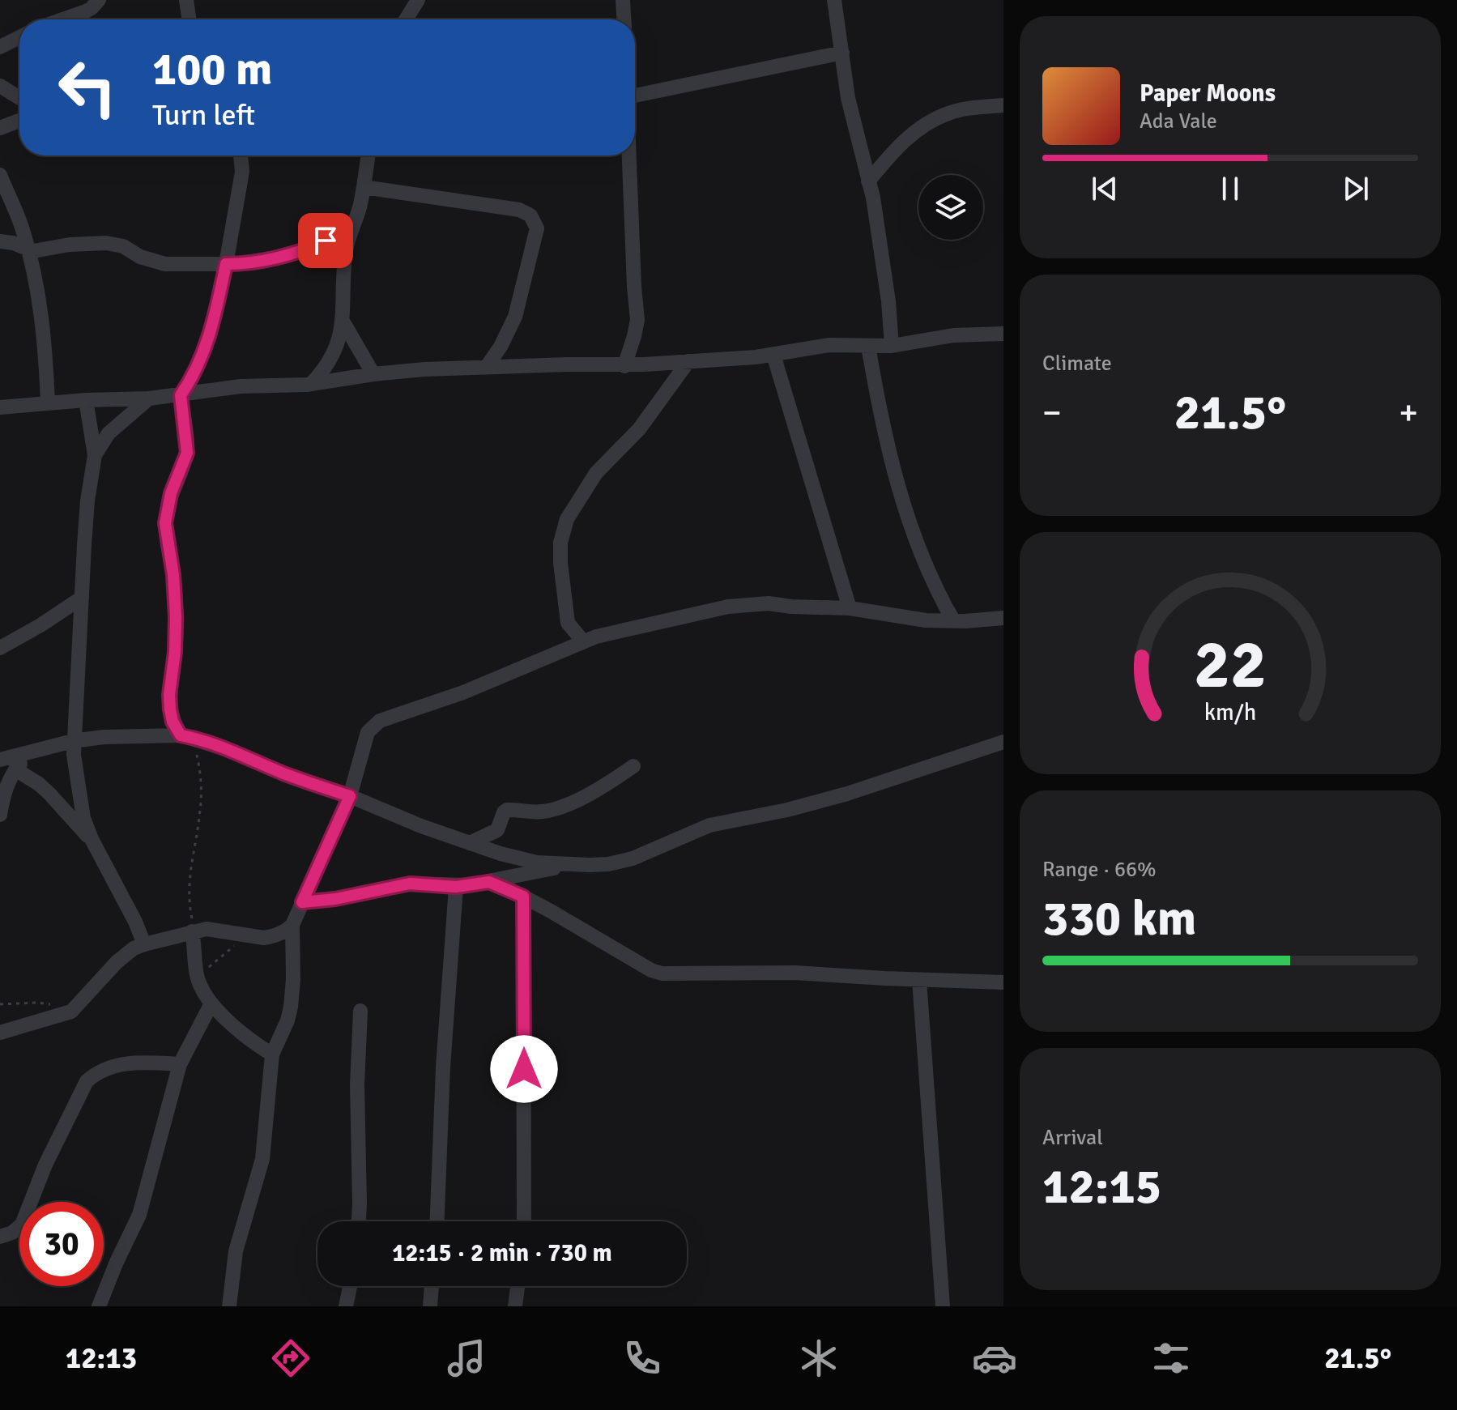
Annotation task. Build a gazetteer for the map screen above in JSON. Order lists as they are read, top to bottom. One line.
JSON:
{"page":{"turn":["100 m","Turn left"],"song":["Paper Moons","Ada Vale"],"tile":["Climate",["Range · 66%","330 km"],["Arrival","12:15"]],"heat":["−","21.5°","+"],"limit":"30","trip":"12:15 · 2 min · 730 m","tabs":["12:13","21.5°"],"gauge":["22","km/h"]}}
